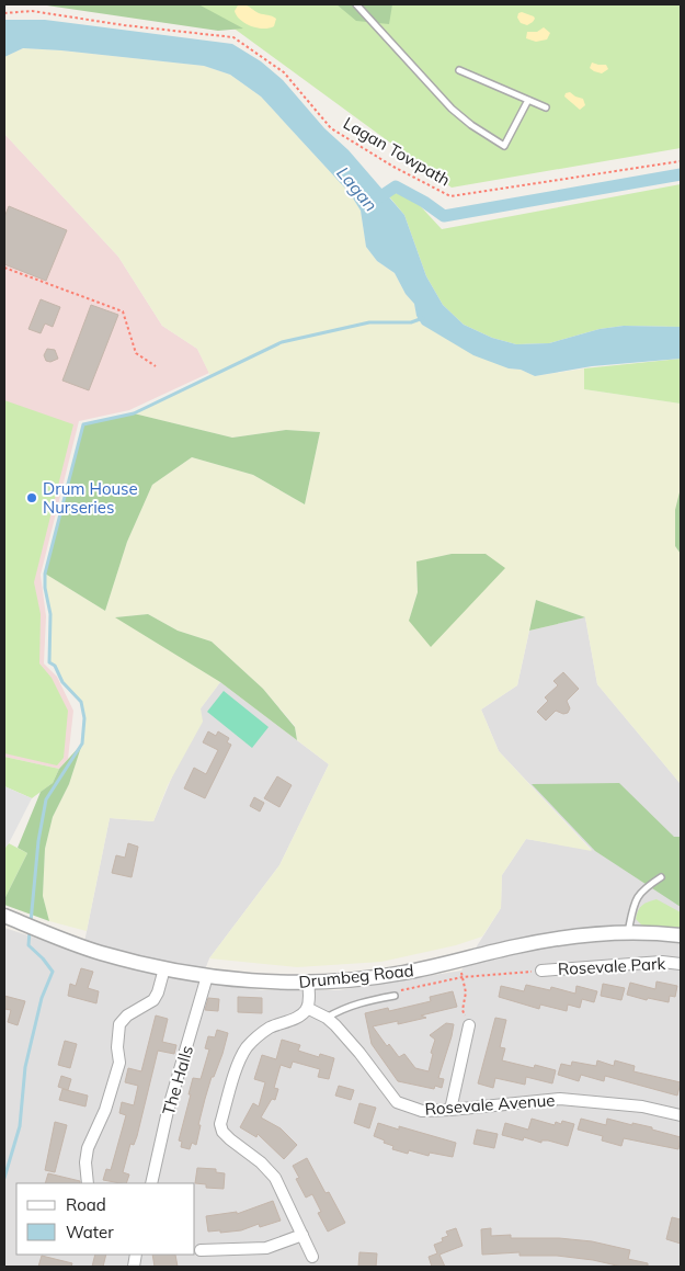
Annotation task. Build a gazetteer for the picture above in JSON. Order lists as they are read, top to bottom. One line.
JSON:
{"streets":{"street":["Rosevale Park","Drumbeg Road","The Halls","Rosevale Avenue"],"path":["Lagan Towpath"]},"crossings":[["Drumbeg Road","The Halls"]],"water":["Lagan"],"places":["Drum House Nurseries"],"legend":["Road","Water"]}
